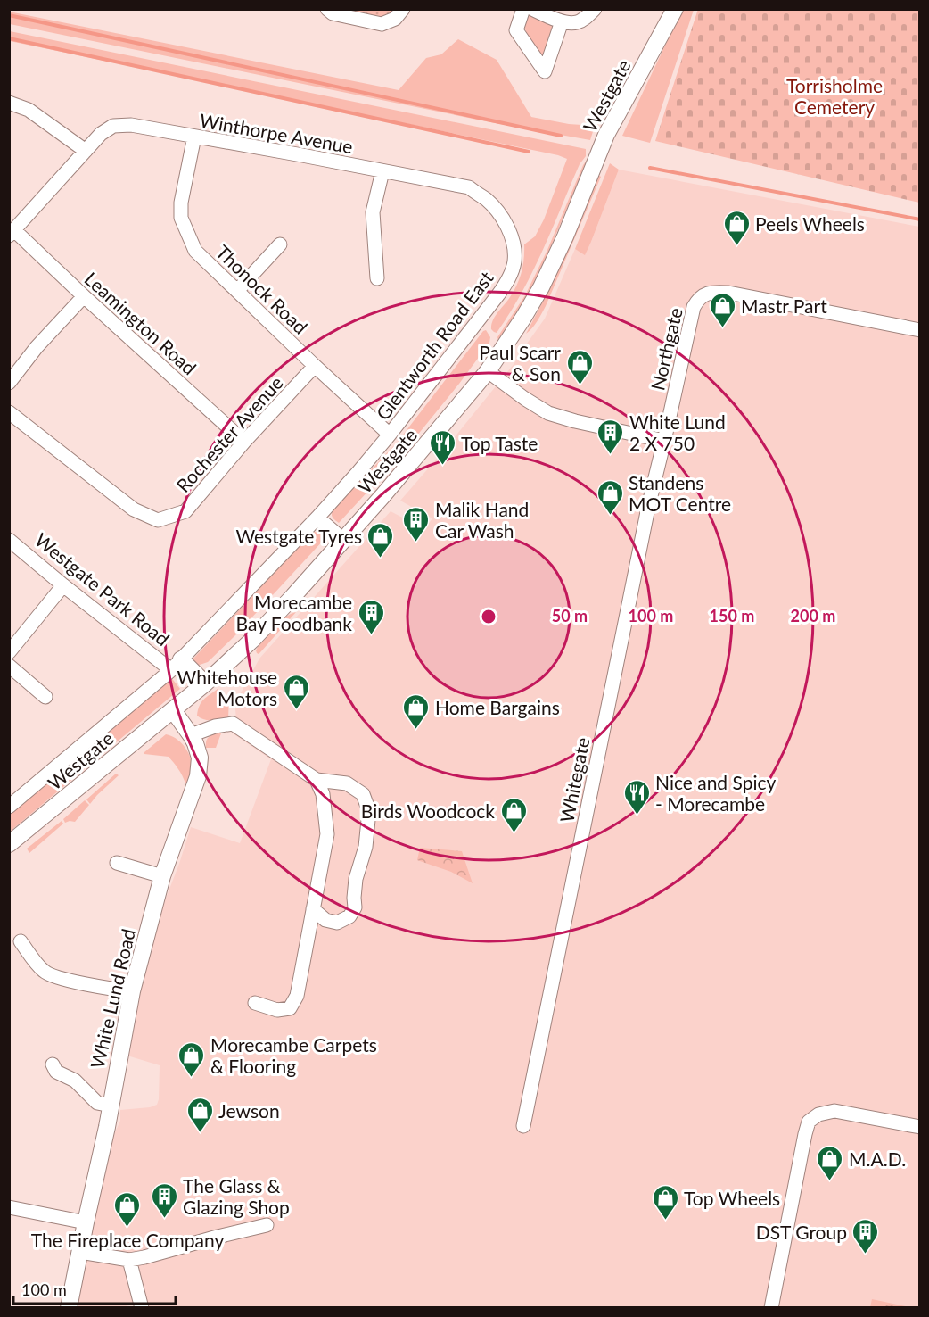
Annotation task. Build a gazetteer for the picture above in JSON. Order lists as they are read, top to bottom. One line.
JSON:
{"streets":{"street":["Westgate","Winthorpe Avenue","Thonock Road","Leamington Road","Glentworth Road East","Northgate","Rochester Avenue","Westgate Park Road","Whitegate","White Lund Road"]},"crossings":[["Westgate","Westgate Park Road"],["Westgate","White Lund Road"],["Winthorpe Avenue","Thonock Road"],["Winthorpe Avenue","Leamington Road"],["Winthorpe Avenue","Glentworth Road East"],["Thonock Road","Glentworth Road East"],["Thonock Road","Rochester Avenue"],["Leamington Road","Rochester Avenue"],["Glentworth Road East","Westgate Park Road"],["Northgate","Whitegate"]],"parks":["Torrisholme Cemetery"],"places":{"shop":["Peels Wheels","Mastr Part","Paul Scarr & Son","Standens MOT Centre","Westgate Tyres","Whitehouse Motors","Home Bargains","Birds Woodcock","Morecambe Carpets & Flooring","Jewson","M.A.D.","Top Wheels","The Fireplace Company"],"building":["White Lund 2 X 750","Malik Hand Car Wash","Morecambe Bay Foodbank","The Glass & Glazing Shop","DST Group"],"restaurant":["Top Taste","Nice and Spicy - Morecambe"]},"scale_bar":"100 m","rings":["50 m","100 m","150 m","200 m"]}
